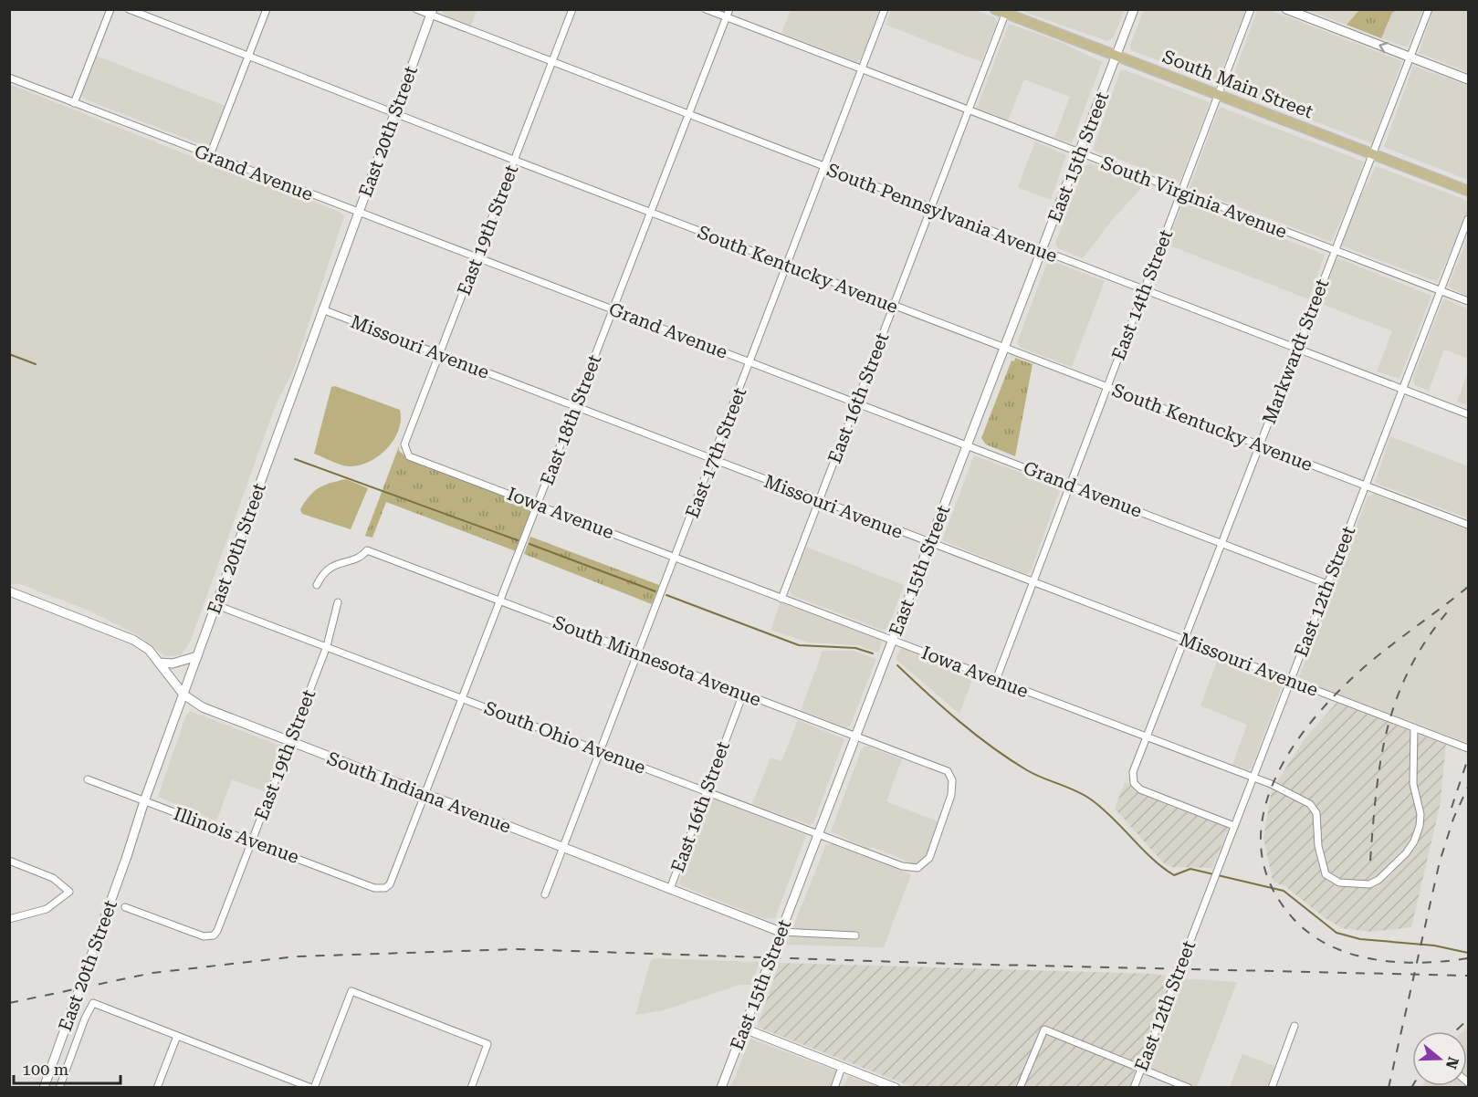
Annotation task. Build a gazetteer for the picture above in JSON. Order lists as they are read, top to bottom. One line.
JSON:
{"streets":{"main road":["South Main Street","East 20th Street","East 15th Street","South Indiana Avenue"],"street":["Grand Avenue","South Virginia Avenue","South Pennsylvania Avenue","East 19th Street","South Kentucky Avenue","East 14th Street","Missouri Avenue","Markwardt Street","East 16th Street","East 18th Street","East 17th Street","Iowa Avenue","East 12th Street","South Minnesota Avenue","South Ohio Avenue","Illinois Avenue"]},"crossings":[["South Main Street","East 15th Street"],["South Main Street","East 14th Street"],["South Main Street","Markwardt Street"],["South Main Street","East 16th Street"],["East 20th Street","Grand Avenue"],["East 20th Street","South Pennsylvania Avenue"],["East 20th Street","South Kentucky Avenue"],["East 20th Street","Missouri Avenue"],["East 20th Street","South Ohio Avenue"],["East 20th Street","South Indiana Avenue"],["East 20th Street","Illinois Avenue"],["East 15th Street","Grand Avenue"],["East 15th Street","South Virginia Avenue"],["East 15th Street","South Pennsylvania Avenue"],["East 15th Street","South Kentucky Avenue"],["East 15th Street","Missouri Avenue"],["East 15th Street","Iowa Avenue"],["East 15th Street","South Minnesota Avenue"],["East 15th Street","South Ohio Avenue"],["East 15th Street","South Indiana Avenue"],["Grand Avenue","East 19th Street"],["Grand Avenue","East 14th Street"],["Grand Avenue","Markwardt Street"],["Grand Avenue","East 16th Street"],["Grand Avenue","East 18th Street"],["Grand Avenue","East 17th Street"],["Grand Avenue","East 12th Street"],["South Virginia Avenue","East 14th Street"],["South Virginia Avenue","Markwardt Street"],["South Virginia Avenue","East 16th Street"],["South Virginia Avenue","East 18th Street"],["South Virginia Avenue","East 17th Street"],["South Virginia Avenue","East 12th Street"],["South Pennsylvania Avenue","East 19th Street"],["South Pennsylvania Avenue","East 14th Street"],["South Pennsylvania Avenue","Markwardt Street"],["South Pennsylvania Avenue","East 16th Street"],["South Pennsylvania Avenue","East 18th Street"],["South Pennsylvania Avenue","East 17th Street"],["South Pennsylvania Avenue","East 12th Street"],["East 19th Street","South Kentucky Avenue"],["East 19th Street","Missouri Avenue"],["East 19th Street","Iowa Avenue"],["East 19th Street","South Ohio Avenue"],["East 19th Street","South Indiana Avenue"],["East 19th Street","Illinois Avenue"],["South Kentucky Avenue","East 14th Street"],["South Kentucky Avenue","Markwardt Street"],["South Kentucky Avenue","East 16th Street"],["South Kentucky Avenue","East 18th Street"],["South Kentucky Avenue","East 17th Street"],["South Kentucky Avenue","East 12th Street"],["East 14th Street","Missouri Avenue"],["East 14th Street","Iowa Avenue"],["Missouri Avenue","Markwardt Street"],["Missouri Avenue","East 16th Street"],["Missouri Avenue","East 18th Street"],["Missouri Avenue","East 17th Street"],["Missouri Avenue","Iowa Avenue"],["Missouri Avenue","East 12th Street"],["Markwardt Street","Iowa Avenue"],["Markwardt Street","East 12th Street"],["East 16th Street","Iowa Avenue"],["East 16th Street","South Minnesota Avenue"],["East 16th Street","South Ohio Avenue"],["East 16th Street","South Indiana Avenue"],["East 18th Street","Iowa Avenue"],["East 18th Street","South Minnesota Avenue"],["East 18th Street","South Ohio Avenue"],["East 18th Street","South Indiana Avenue"],["East 18th Street","Illinois Avenue"],["East 17th Street","Iowa Avenue"],["East 17th Street","South Minnesota Avenue"],["East 17th Street","South Ohio Avenue"],["East 17th Street","South Indiana Avenue"],["Iowa Avenue","East 12th Street"],["South Minnesota Avenue","South Ohio Avenue"]],"scale_bar":"100 m","north":"right"}
